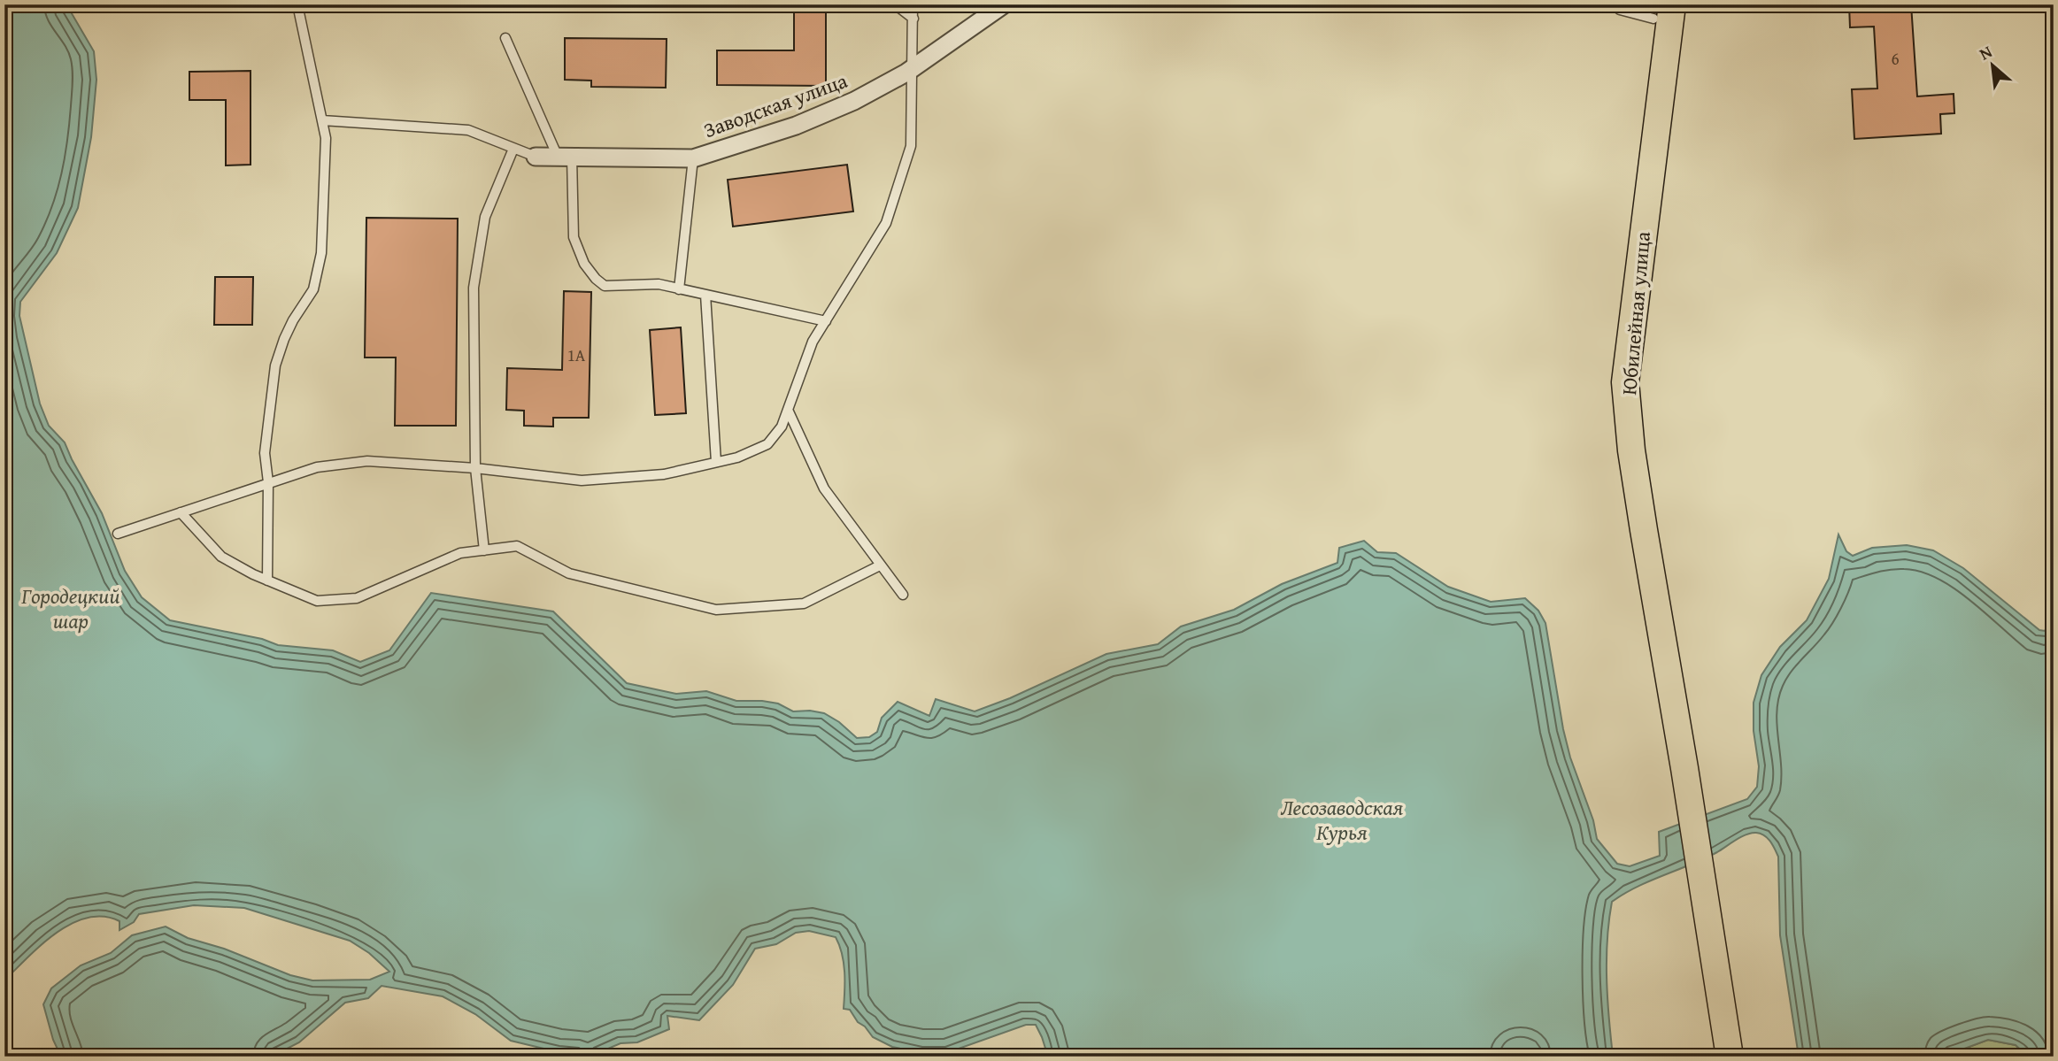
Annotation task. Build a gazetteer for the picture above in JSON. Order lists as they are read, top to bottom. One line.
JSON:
{"streets":{"main road":["Юбилейная улица"],"street":["Заводская улица"]},"water":["Городецкий шар","Лесозаводская Курья"],"house_numbers":["6","1А"],"north":"top left"}
